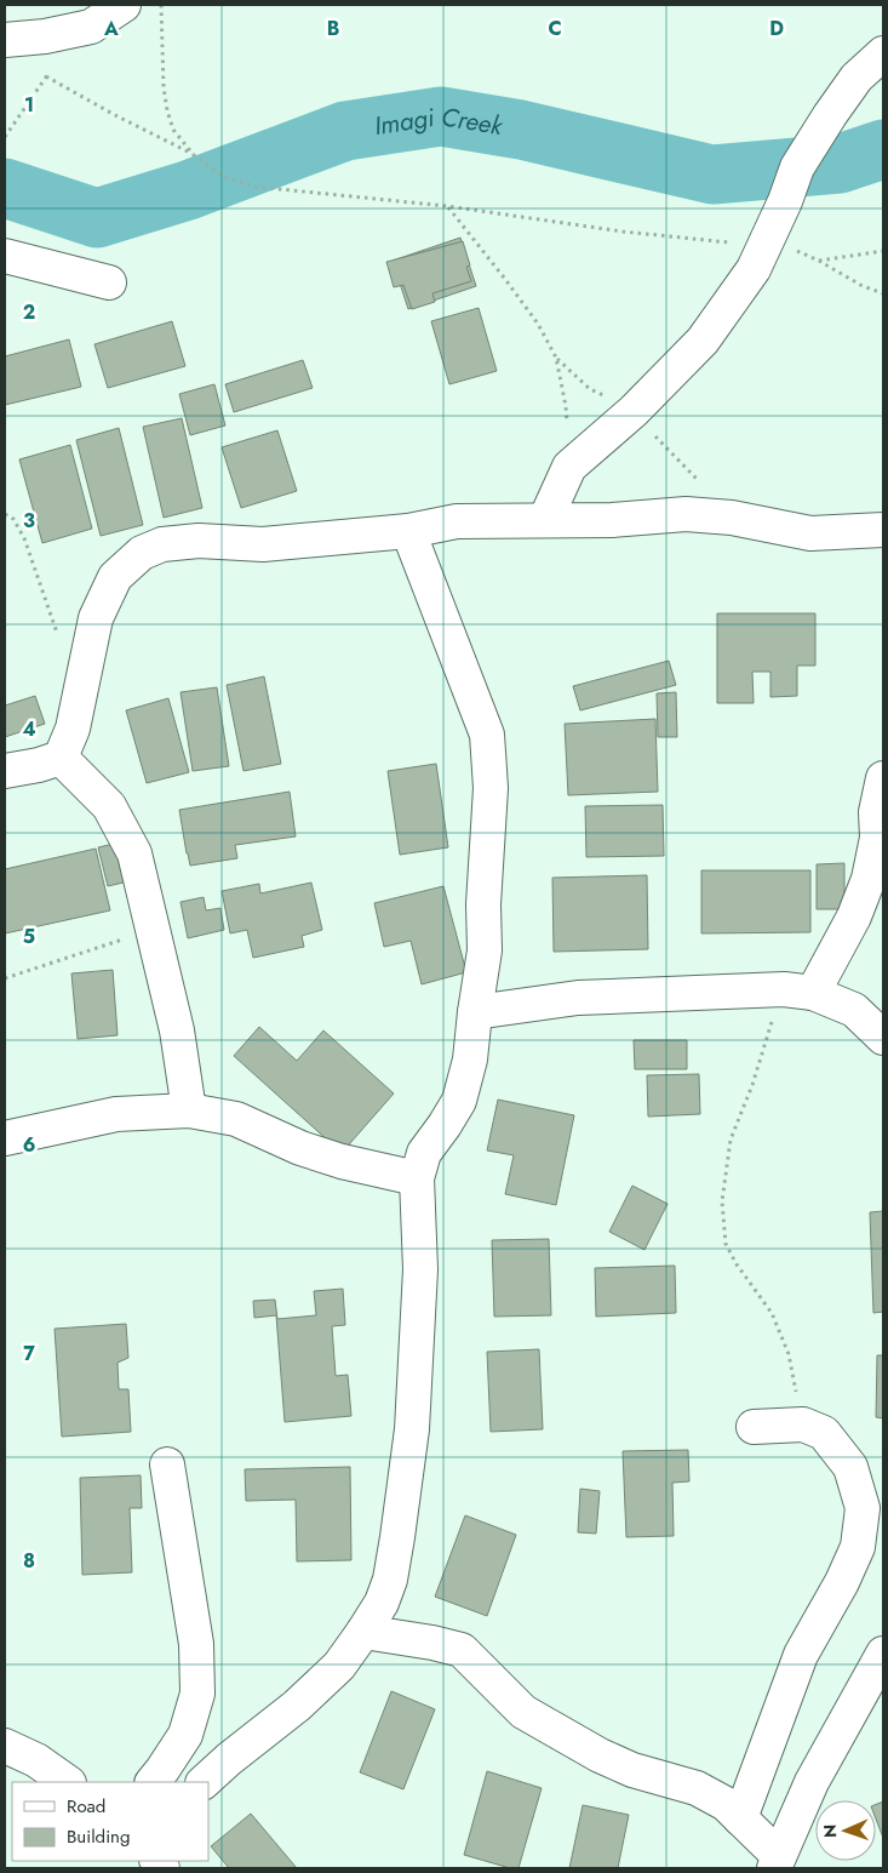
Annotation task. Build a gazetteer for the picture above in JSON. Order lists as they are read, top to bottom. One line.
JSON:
{"water":["Imagi Creek"],"legend":["Road","Building"],"north":"left","grid":{"columns":["A","B","C","D"],"rows":["1","2","3","4","5","6","7","8"]}}
